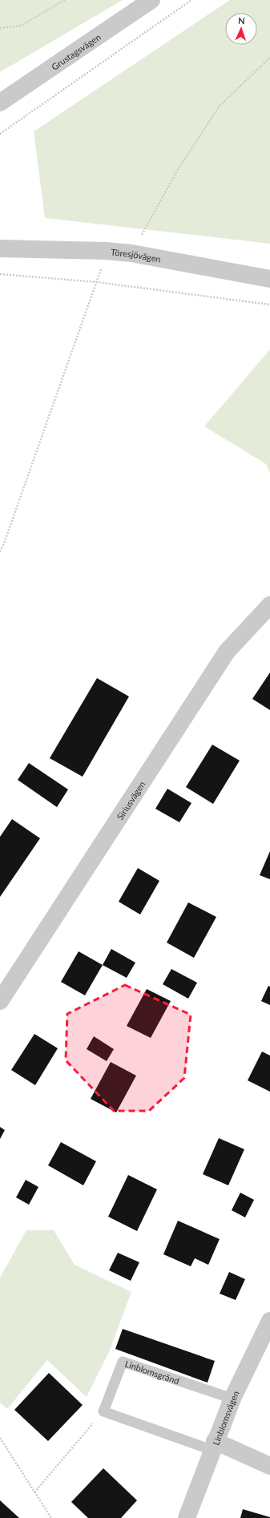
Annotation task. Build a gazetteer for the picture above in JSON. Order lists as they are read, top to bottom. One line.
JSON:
{"streets":{"street":["Grustagsvägen","Töresjövägen","Siriusvägen","Linblomsvägen"],"lane":["Linblomsgränd"]},"crossings":[["Linblomsgränd","Linblomsvägen"]],"north":"top"}
